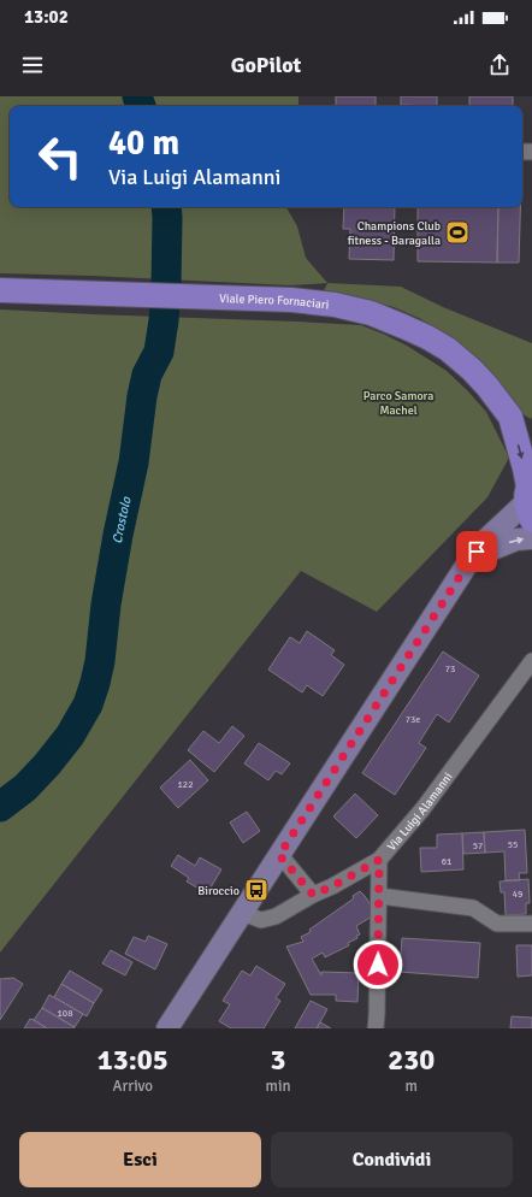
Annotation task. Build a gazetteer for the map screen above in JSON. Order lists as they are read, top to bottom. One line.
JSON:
{"streets":{"main road":["Viale Piero Fornaciari"],"street":["Via Luigi Alamanni"]},"water":["Crostolo"],"parks":["Parco Samora Machel"],"places":{"sports":["Champions Club fitness - Baragalla"],"bus stop":["Biroccio"]},"house_numbers":["73","73e","122","55","57","61","49","108"],"page":{"status":"13:02","header":"GoPilot","turn":["40 m","Via Luigi Alamanni"],"eta":["13:05","Arrivo","3","min","230","m"],"buttons":["Esci","Condividi"]}}
